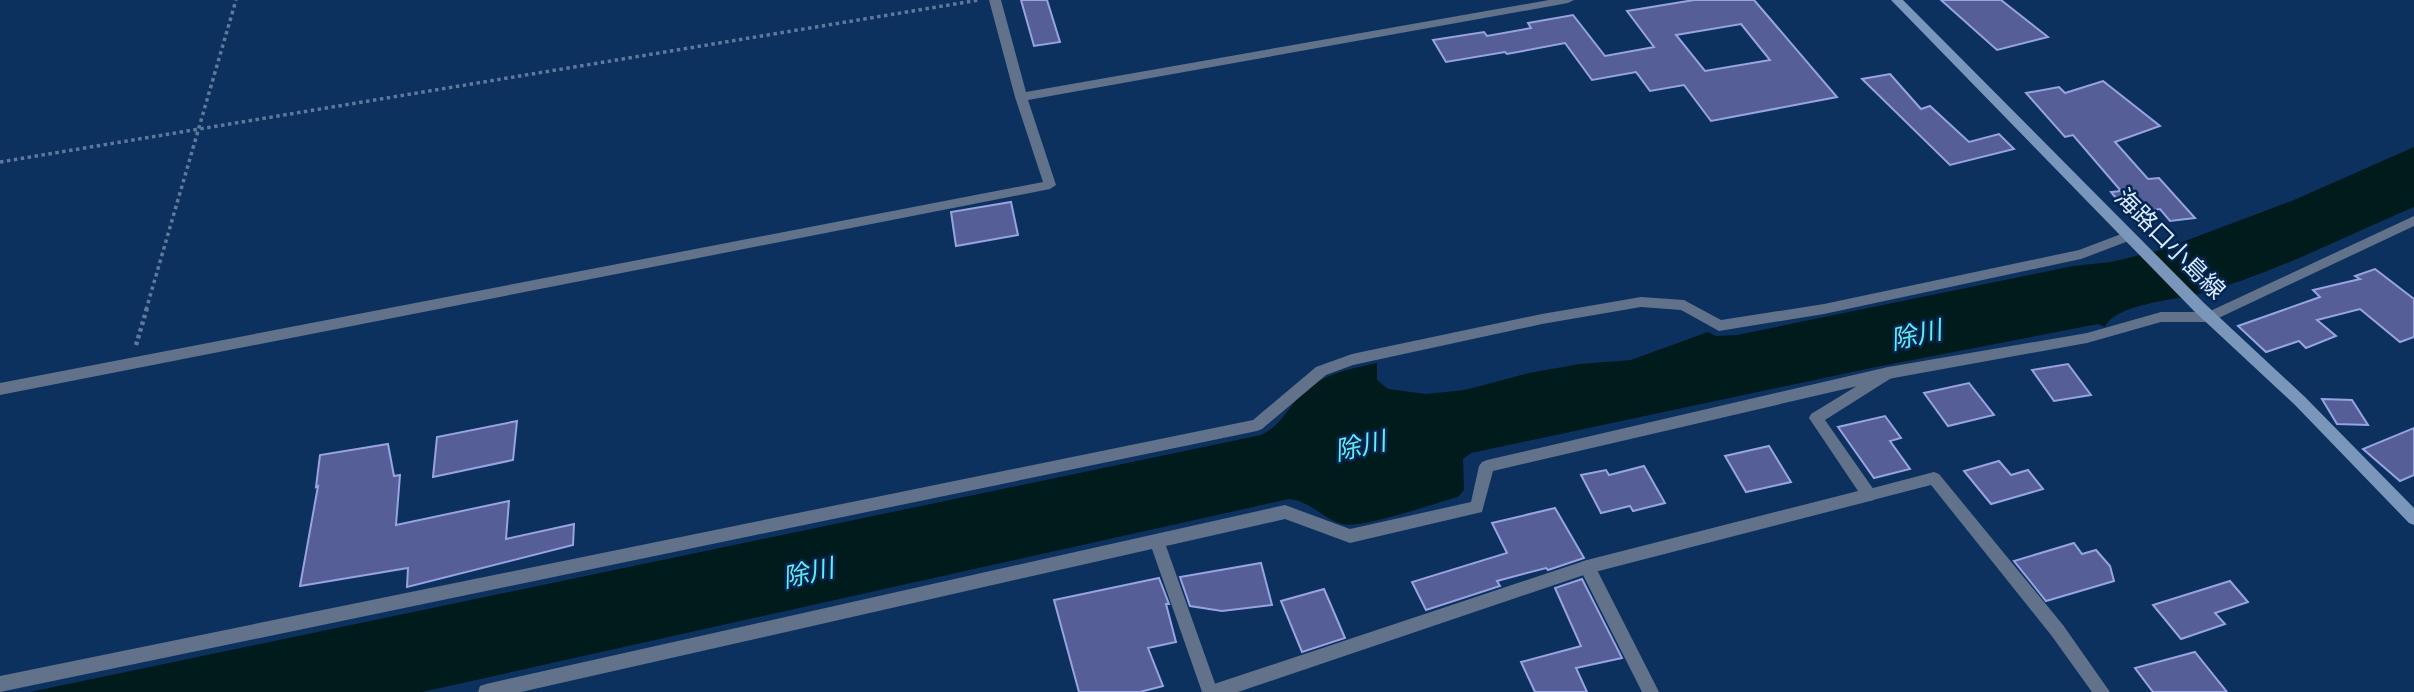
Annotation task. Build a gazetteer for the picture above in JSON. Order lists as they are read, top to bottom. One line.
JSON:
{"streets":{"main road":["海路口小島線"]},"water":["除川"]}
